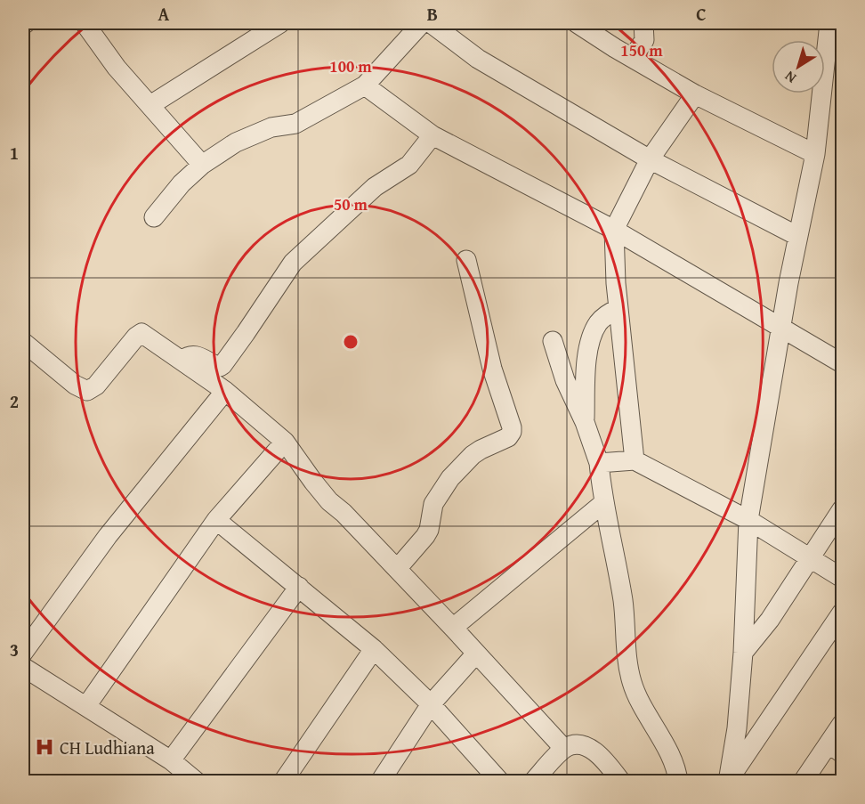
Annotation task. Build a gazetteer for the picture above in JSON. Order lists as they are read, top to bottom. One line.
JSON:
{"places":{"hospital":["CH Ludhiana"]},"north":"bottom left","grid":{"columns":["A","B","C"],"rows":["1","2","3"]},"rings":["150 m","100 m","50 m"]}
